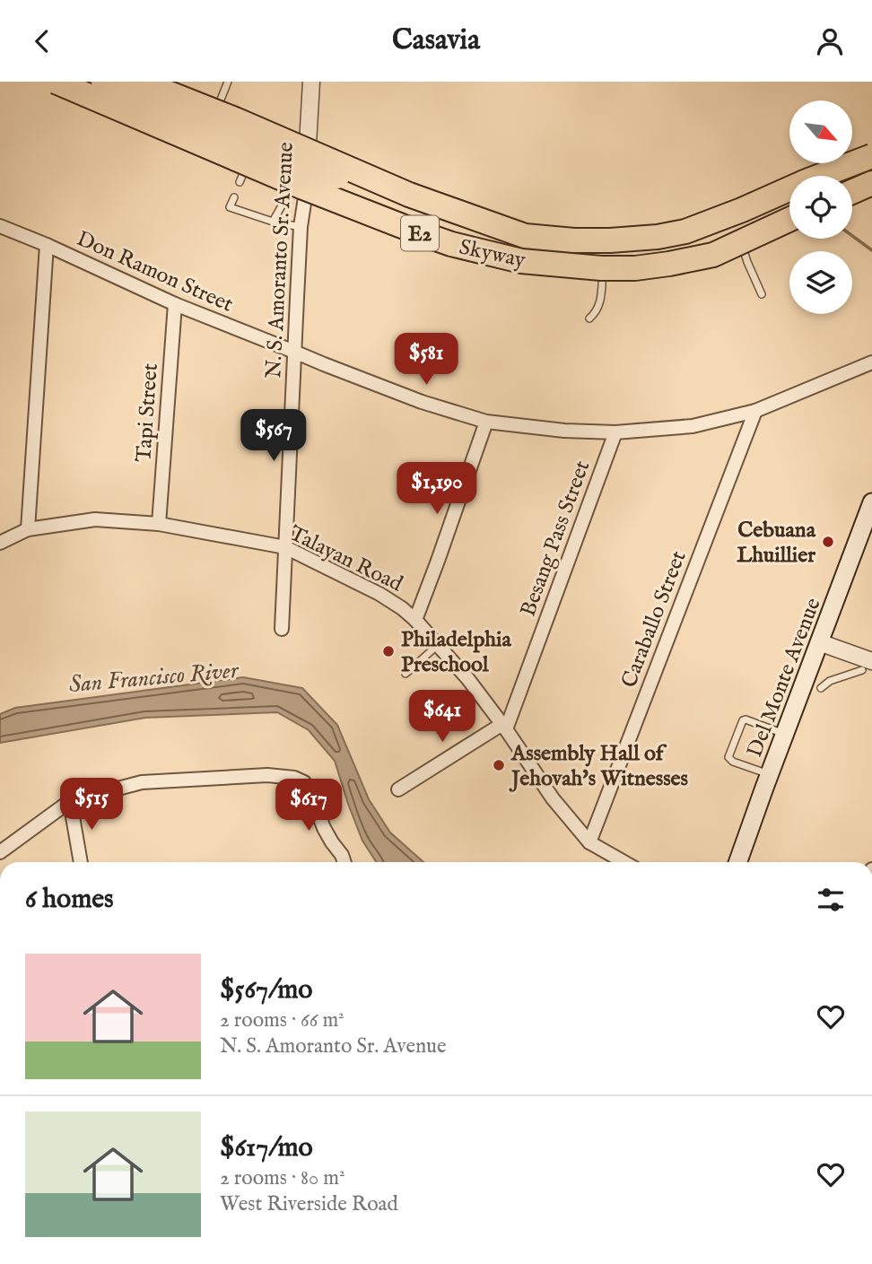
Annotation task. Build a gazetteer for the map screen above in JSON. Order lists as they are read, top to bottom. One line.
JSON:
{"streets":{"highway":["E2","Skyway"],"main road":["Del Monte Avenue"],"street":["N. S. Amoranto Sr. Avenue","Don Ramon Street","Tapi Street","Besang Pass Street","Talayan Road","Caraballo Street"]},"crossings":[["N. S. Amoranto Sr. Avenue","Don Ramon Street"],["N. S. Amoranto Sr. Avenue","Talayan Road"],["Don Ramon Street","Tapi Street"],["Don Ramon Street","Besang Pass Street"],["Don Ramon Street","Caraballo Street"],["Tapi Street","Talayan Road"],["Besang Pass Street","Talayan Road"],["Talayan Road","Caraballo Street"]],"water":["San Francisco River"],"places":["Cebuana Lhuillier","Philadelphia Preschool","Assembly Hall of Jehovah's Witnesses"],"north":"bottom right","page":{"header":"Casavia","price":["$581","$567","$1,190","$641","$515","$617"],"heading":"6 homes","list":[{"name":"$567/mo","note":"2 rooms · 66 m² · N. S. Amoranto Sr. Avenue"},{"name":"$617/mo","note":"2 rooms · 80 m² · West Riverside Road"}]}}
